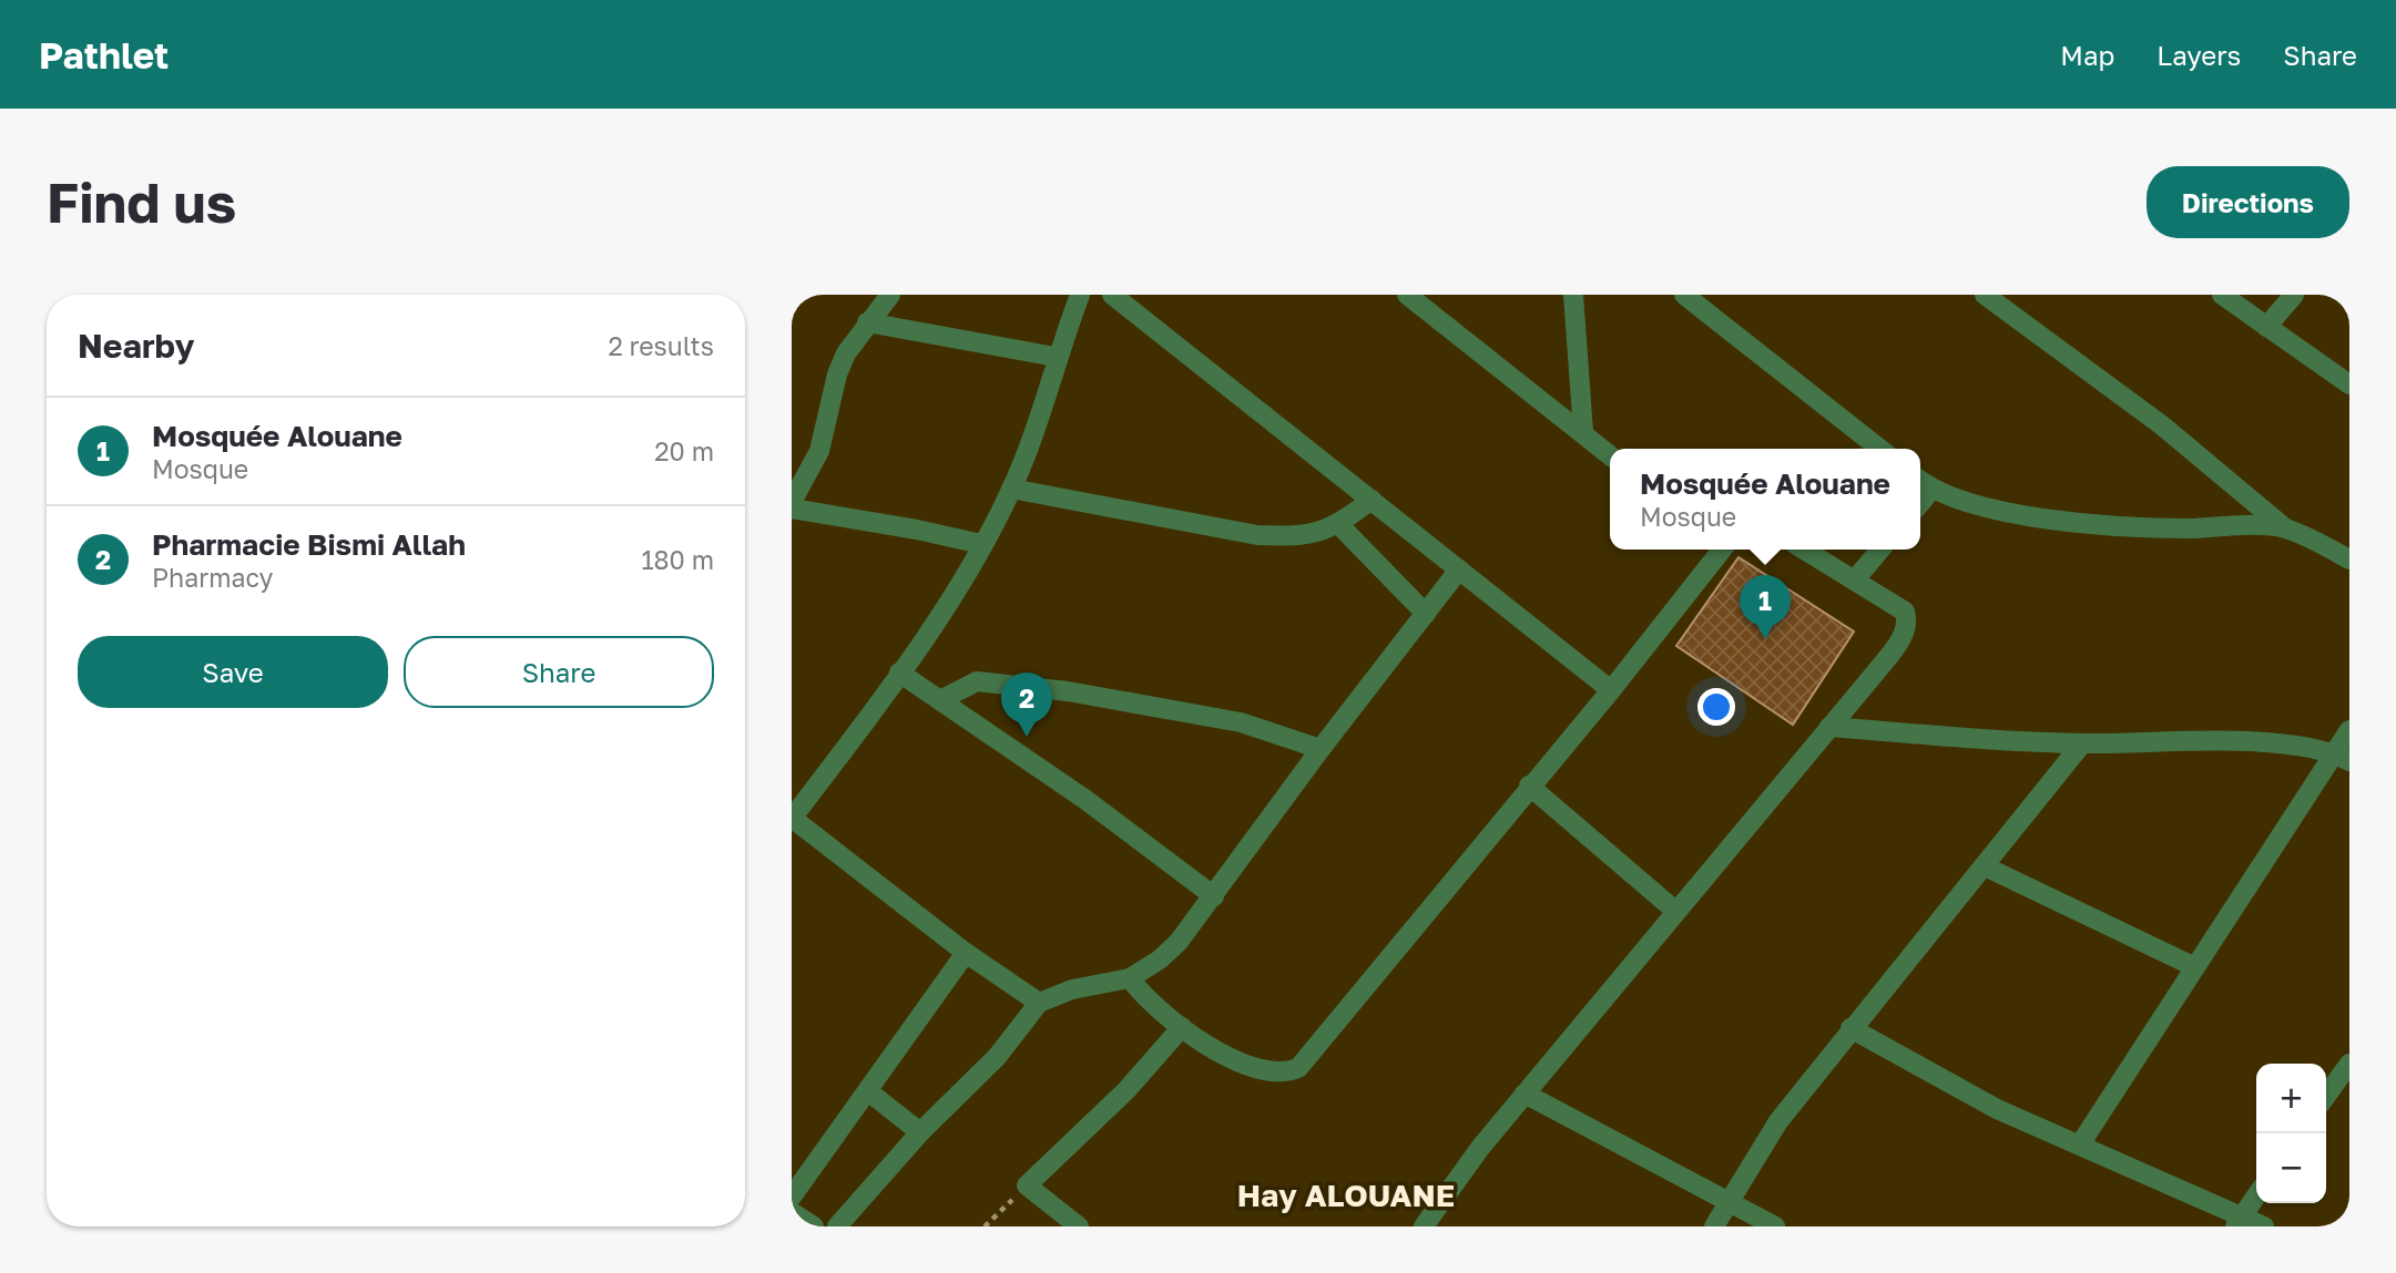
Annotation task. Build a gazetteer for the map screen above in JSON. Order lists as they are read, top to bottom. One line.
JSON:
{"districts":["Hay ALOUANE"],"page":{"header":"Pathlet","nav":["Map","Layers","Share"],"buttons":["Directions",["Save","Share"]],"title":"Find us","heading":["Nearby","2 results"],"list":[{"mark":"1","name":"Mosquée Alouane","note":"Mosque","value":"20 m"},{"mark":"2","name":"Pharmacie Bismi Allah","note":"Pharmacy","value":"180 m"}],"popup":["Mosquée Alouane","Mosque"],"pins":["1","2"],"map_buttons":["+","−"]}}
